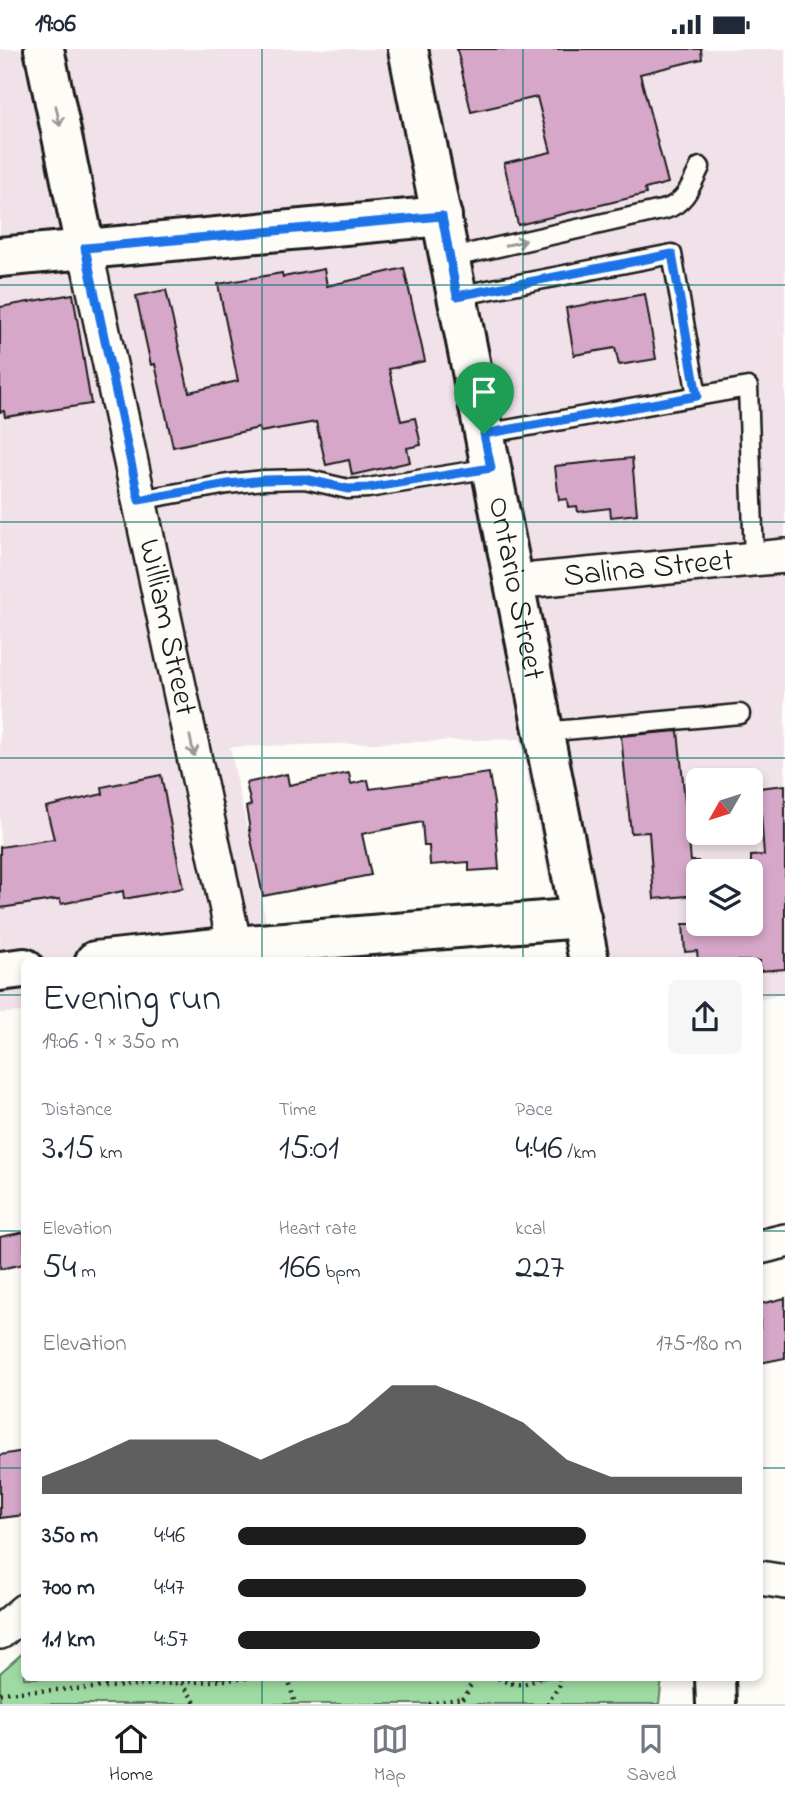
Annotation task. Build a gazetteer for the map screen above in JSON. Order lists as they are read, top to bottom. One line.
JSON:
{"streets":{"street":["Salina Street","Ontario Street","William Street"]},"crossings":[["Salina Street","Ontario Street"]],"one_way":["William Street"],"north":"bottom left","page":{"status":"19:06","heading":["Evening run","19:06 · 9 × 350 m"],"stats":[["Distance","3.15 km"],["Time","15:01"],["Pace","4:46 /km"],["Elevation","54 m"],["Heart rate","166 bpm"],["kcal","227"]],"chart":["Elevation","175–180 m"],"list":[{"name":"350 m","note":"4:46"},{"name":"700 m","note":"4:47"},{"name":"1.1 km","note":"4:57"}],"tabs":["Home","Map","Saved"]}}
